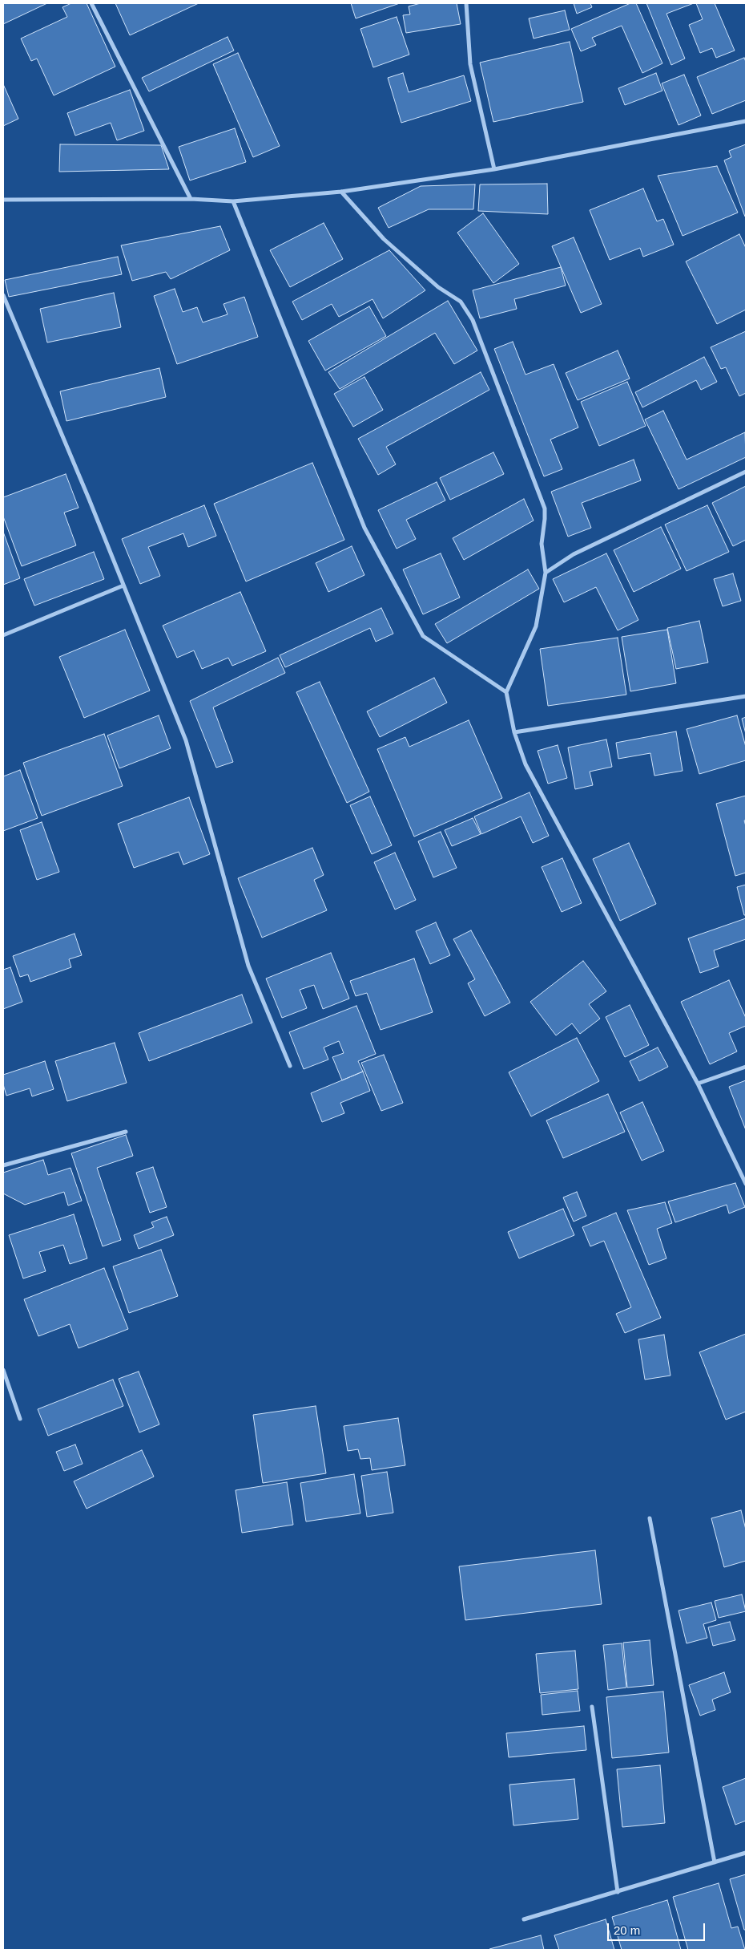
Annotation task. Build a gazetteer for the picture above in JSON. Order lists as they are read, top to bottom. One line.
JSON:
{"scale_bar":"20 m"}
